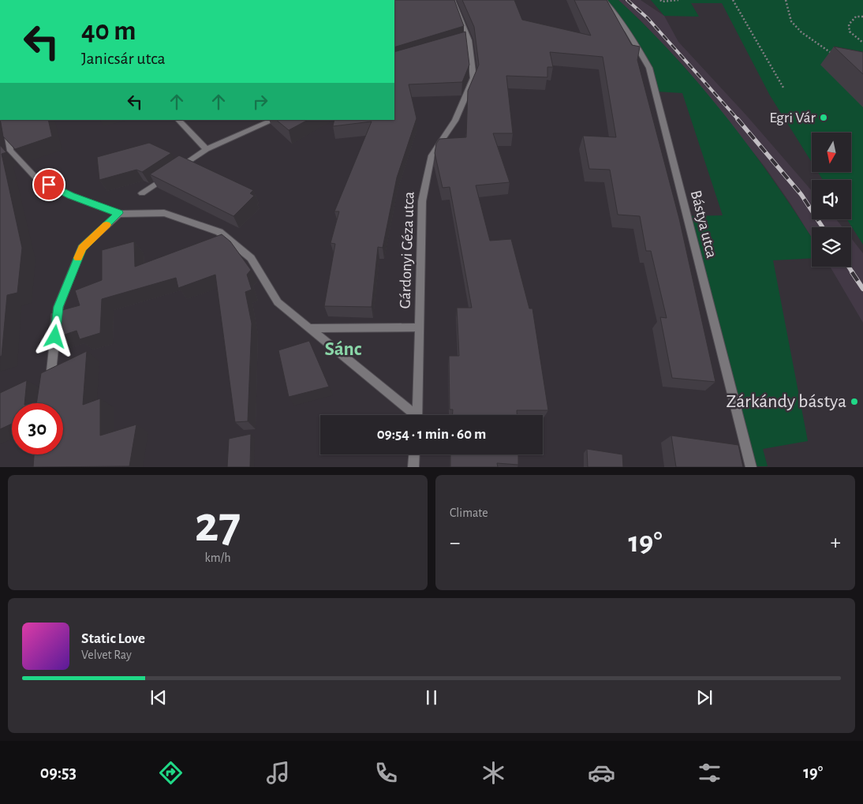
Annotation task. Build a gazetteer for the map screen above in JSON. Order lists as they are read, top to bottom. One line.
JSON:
{"streets":{"street":["Bástya utca","Gárdonyi Géza utca"]},"districts":["Sánc"],"places":["Egri Vár","Zárkándy bástya"],"north":"bottom","page":{"turn":["40 m","Janicsár utca"],"limit":"30","trip":"09:54 · 1 min · 60 m","tile":[["27","km/h"],"Climate"],"heat":["−","19°","+"],"song":["Static Love","Velvet Ray"],"tabs":["09:53","19°"]}}
